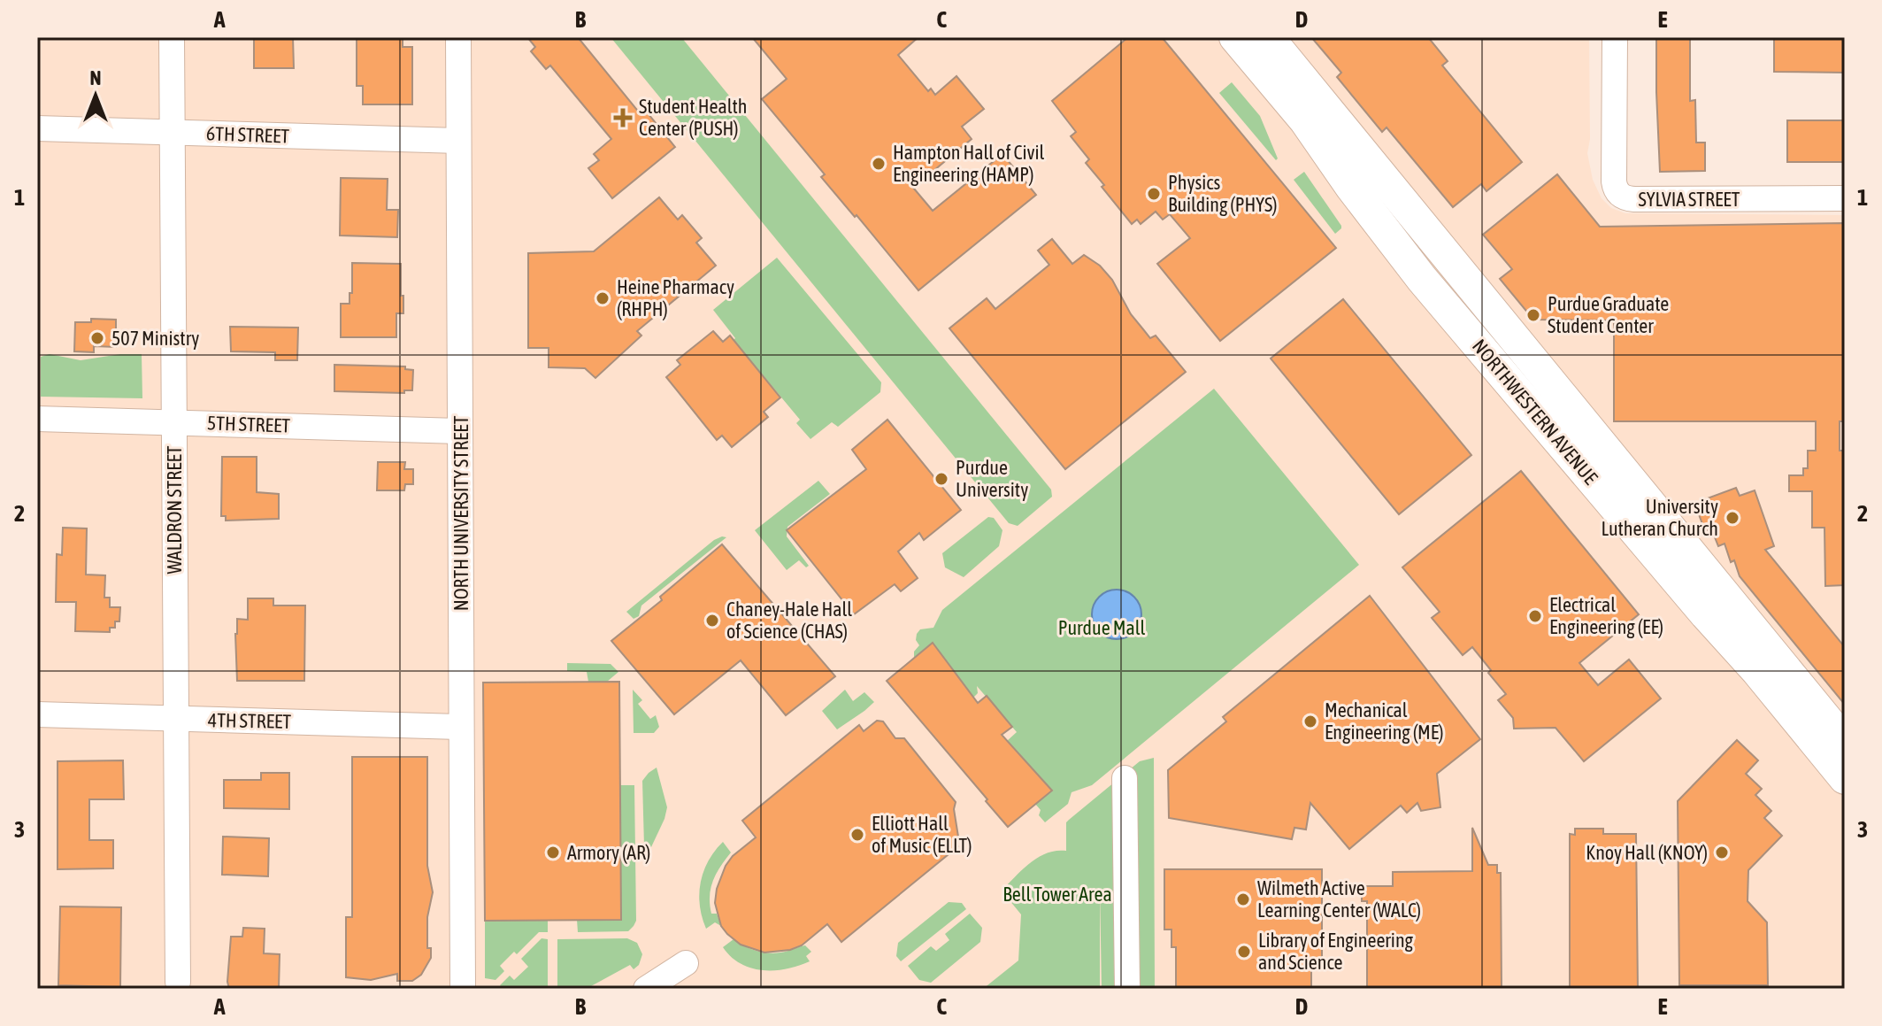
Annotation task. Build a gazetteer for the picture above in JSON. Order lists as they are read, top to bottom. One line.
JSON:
{"streets":{"main road":["NORTHWESTERN AVENUE"],"street":["6TH STREET","SYLVIA STREET","5TH STREET","WALDRON STREET","NORTH UNIVERSITY STREET","4TH STREET"]},"crossings":[["6TH STREET","WALDRON STREET"],["6TH STREET","NORTH UNIVERSITY STREET"],["5TH STREET","WALDRON STREET"],["5TH STREET","NORTH UNIVERSITY STREET"],["WALDRON STREET","4TH STREET"],["NORTH UNIVERSITY STREET","4TH STREET"]],"parks":["Purdue Mall","Bell Tower Area"],"places":{"health":["Student Health Center (PUSH)"],"other":["Hampton Hall of Civil Engineering (HAMP)","Physics Building (PHYS)","Heine Pharmacy (RHPH)","Purdue Graduate Student Center","507 Ministry","Purdue University","University Lutheran Church","Electrical Engineering (EE)","Chaney-Hale Hall of Science (CHAS)","Mechanical Engineering (ME)","Elliott Hall of Music (ELLT)","Armory (AR)","Knoy Hall (KNOY)","Wilmeth Active Learning Center (WALC)","Library of Engineering and Science"]},"north":"top","grid":{"columns":["A","B","C","D","E"],"rows":["1","2","3"]}}
